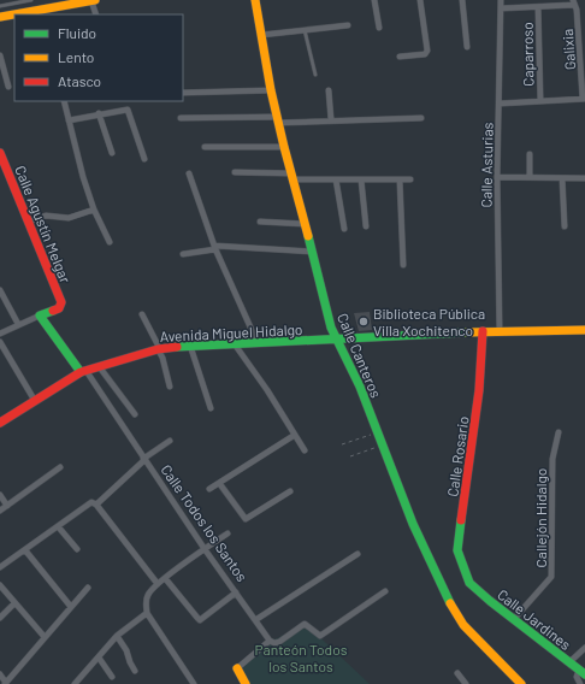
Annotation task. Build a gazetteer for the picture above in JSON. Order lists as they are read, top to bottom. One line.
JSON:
{"streets":{"street":["Galixia","Caparroso","Calle Asturias","Calle Agustín Melgar","Avenida Miguel Hidalgo","Calle Canteros","Calle Rosario","Callejón Hidalgo","Calle Todos los Santos","Calle Jardines"]},"crossings":[["Calle Asturias","Avenida Miguel Hidalgo"],["Avenida Miguel Hidalgo","Calle Canteros"],["Avenida Miguel Hidalgo","Calle Rosario"],["Avenida Miguel Hidalgo","Calle Todos los Santos"],["Calle Rosario","Calle Jardines"],["Callejón Hidalgo","Calle Jardines"]],"parks":["Panteón Todos los Santos"],"places":["Biblioteca Pública Villa Xochitenco"],"legend":["Fluido","Lento","Atasco"]}
